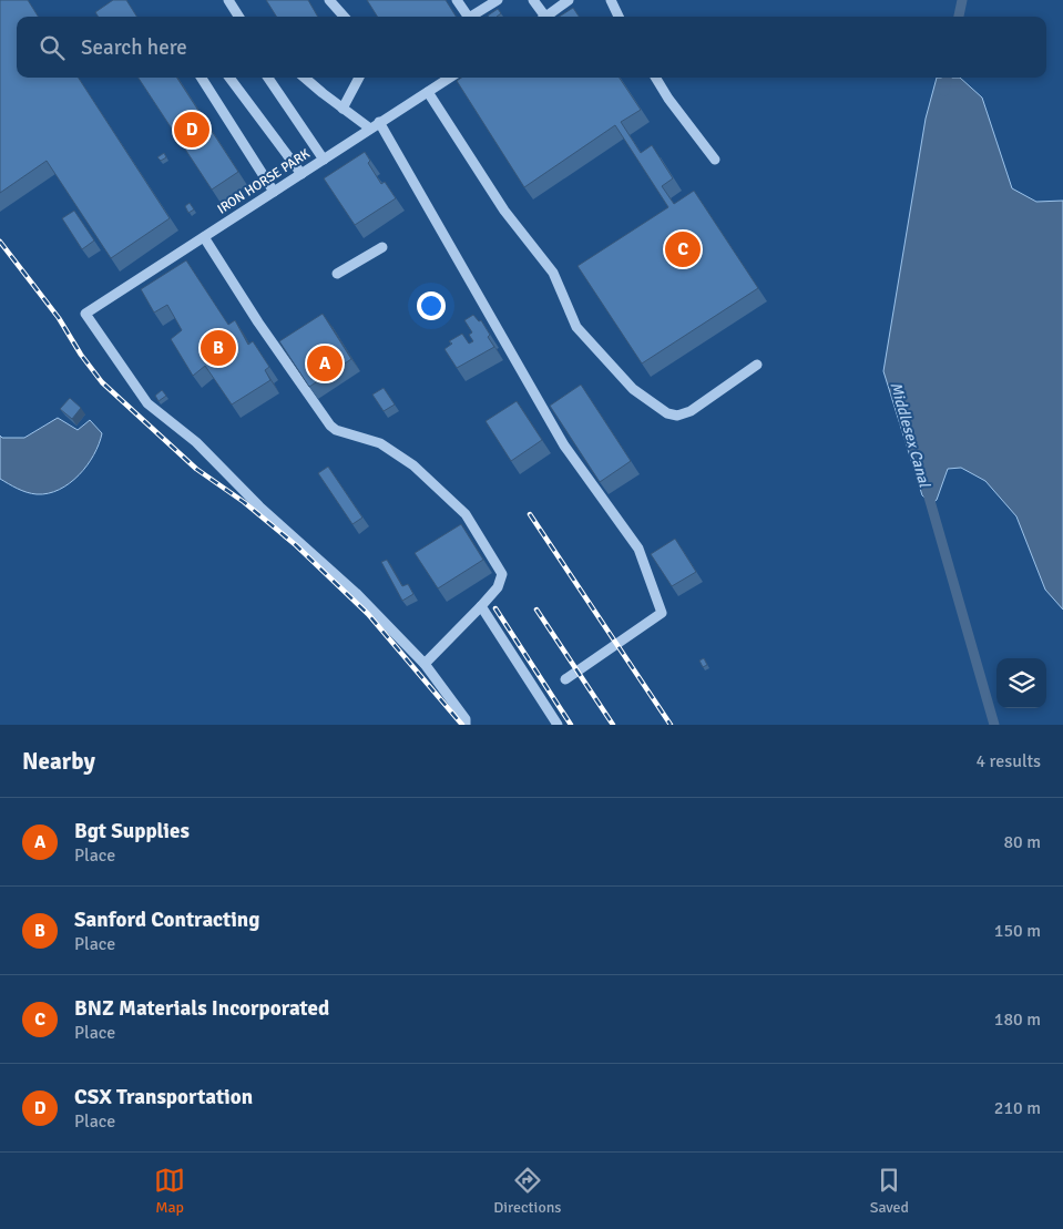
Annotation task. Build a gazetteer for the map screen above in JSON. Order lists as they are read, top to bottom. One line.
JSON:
{"streets":{"street":["IRON HORSE PARK"]},"water":["Middlesex Canal"],"page":{"search":"Search here","pins":["D","C","B","A"],"heading":["Nearby","4 results"],"list":[{"mark":"A","name":"Bgt Supplies","note":"Place","value":"80 m"},{"mark":"B","name":"Sanford Contracting","note":"Place","value":"150 m"},{"mark":"C","name":"BNZ Materials Incorporated","note":"Place","value":"180 m"},{"mark":"D","name":"CSX Transportation","note":"Place","value":"210 m"}],"nav":["Map","Directions","Saved"]}}
